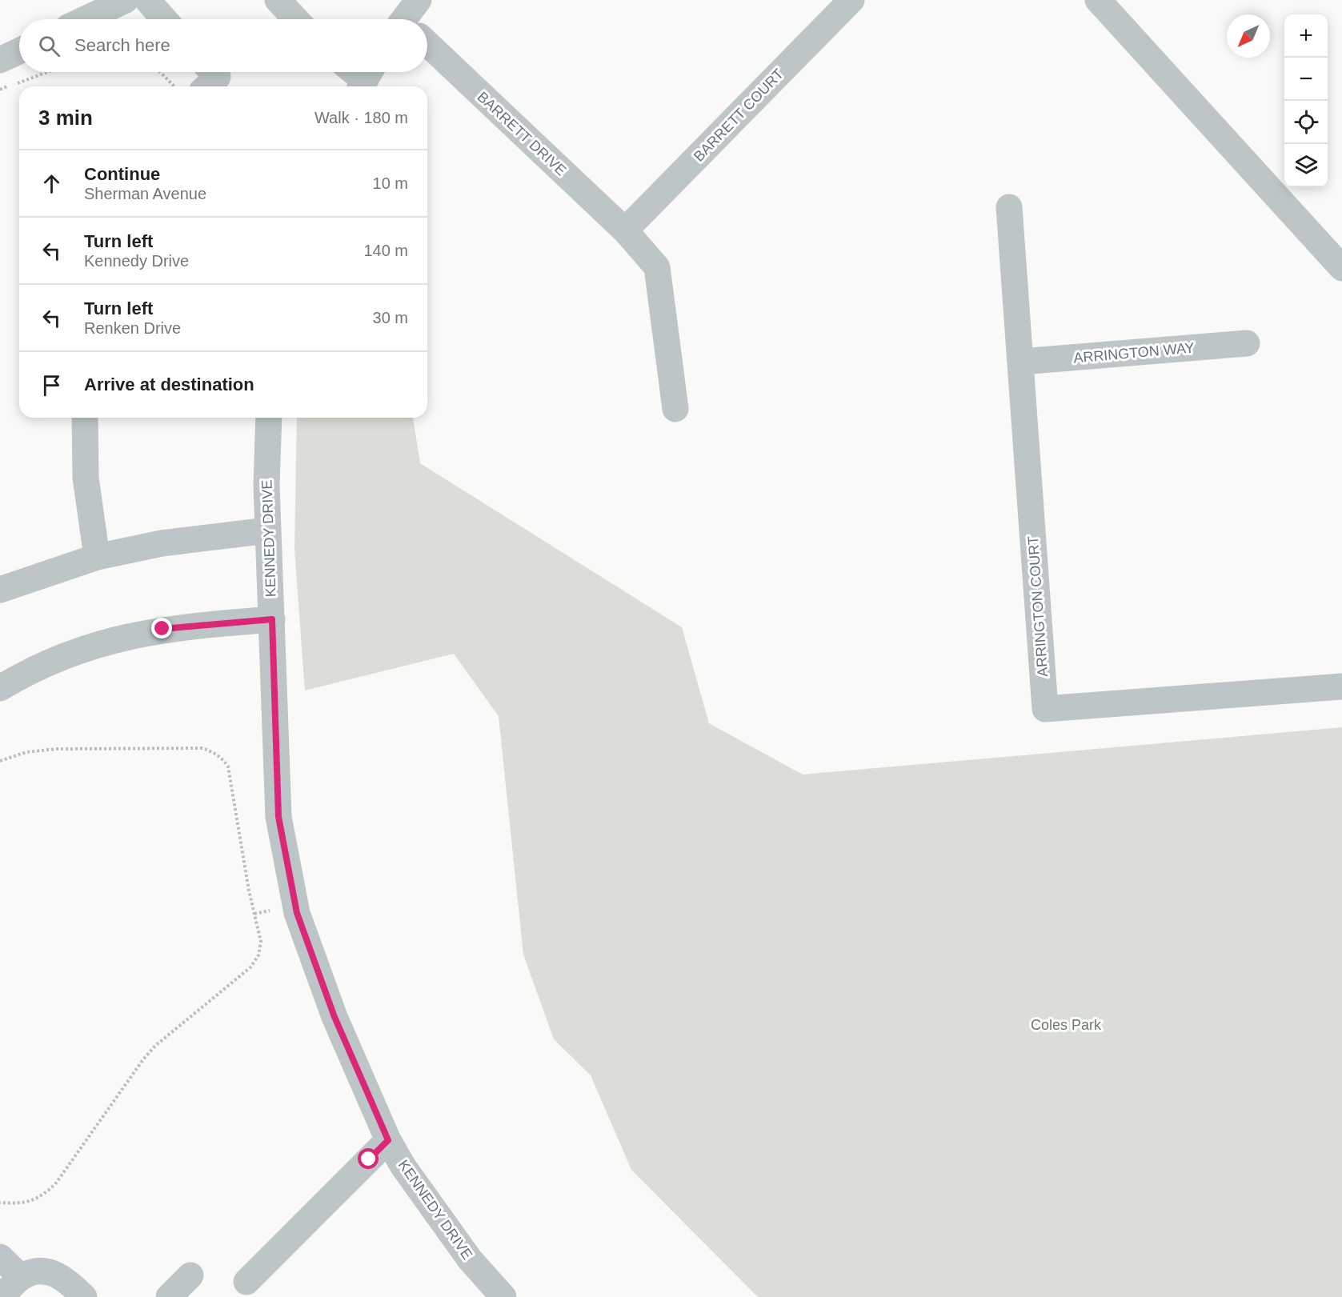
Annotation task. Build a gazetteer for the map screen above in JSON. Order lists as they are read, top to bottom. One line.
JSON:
{"streets":{"street":["BARRETT COURT","BARRETT DRIVE","ARRINGTON WAY","KENNEDY DRIVE","ARRINGTON COURT"]},"crossings":[["BARRETT COURT","BARRETT DRIVE"],["ARRINGTON WAY","ARRINGTON COURT"]],"parks":["Coles Park"],"north":"bottom left","page":{"map_buttons":["+","−"],"search":"Search here","heading":["3 min","Walk · 180 m"],"list":[["Continue","Sherman Avenue","10 m"],["Turn left","Kennedy Drive","140 m"],["Turn left","Renken Drive","30 m"],"Arrive at destination"]}}
